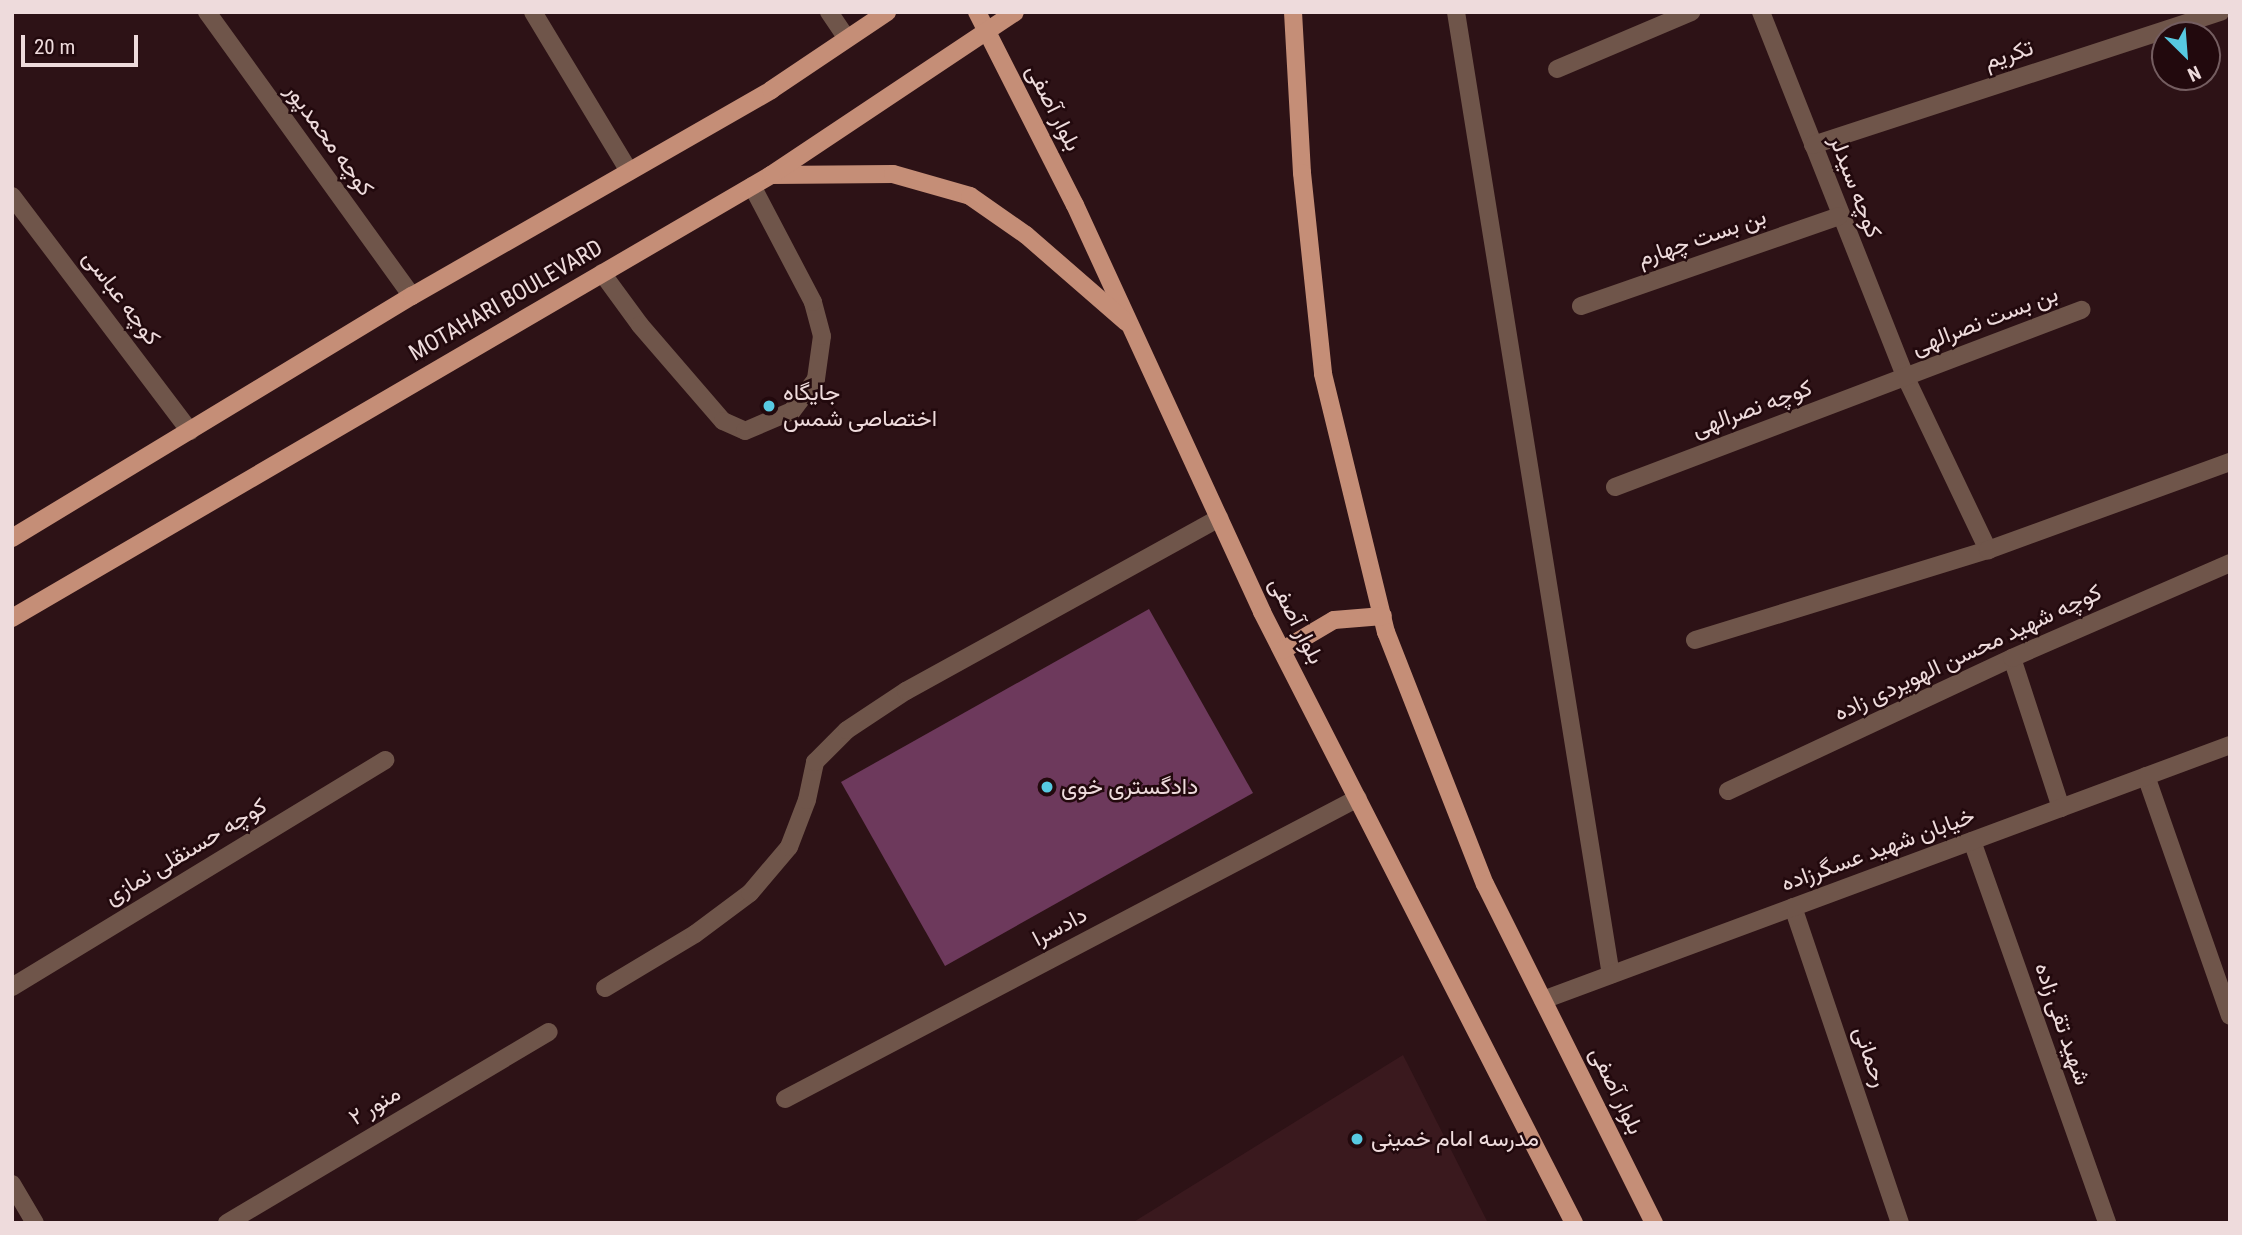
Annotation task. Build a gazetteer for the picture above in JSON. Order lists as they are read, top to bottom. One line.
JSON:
{"streets":{"main road":["بلوار آصفی","MOTAHARI BOULEVARD"],"street":["تکریم","کوچه محمدپور","کوچه سیدلر","بن بست چهارم","کوچه عباسی","بن بست نصرالهی","کوچه نصرالهی","کوچه شهید محسن الهویردی زاده","خیابان شهید عسگرزاده","کوچه حسنقلی نمازی","دادسرا","شهید تقی زاده","رحمانی","منور ۲"]},"crossings":[["تکریم","کوچه سیدلر"],["بلوار آصفی","MOTAHARI BOULEVARD"],["بلوار آصفی","خیابان شهید عسگرزاده"],["بلوار آصفی","دادسرا"],["کوچه سیدلر","بن بست چهارم"],["کوچه سیدلر","بن بست نصرالهی"],["کوچه سیدلر","کوچه نصرالهی"],["بن بست نصرالهی","کوچه نصرالهی"],["خیابان شهید عسگرزاده","شهید تقی زاده"],["خیابان شهید عسگرزاده","رحمانی"]],"places":["جایگاه اختصاصی شمس","دادگستری خوی","مدرسه امام خمینی"],"scale_bar":"20 m","north":"bottom right"}
